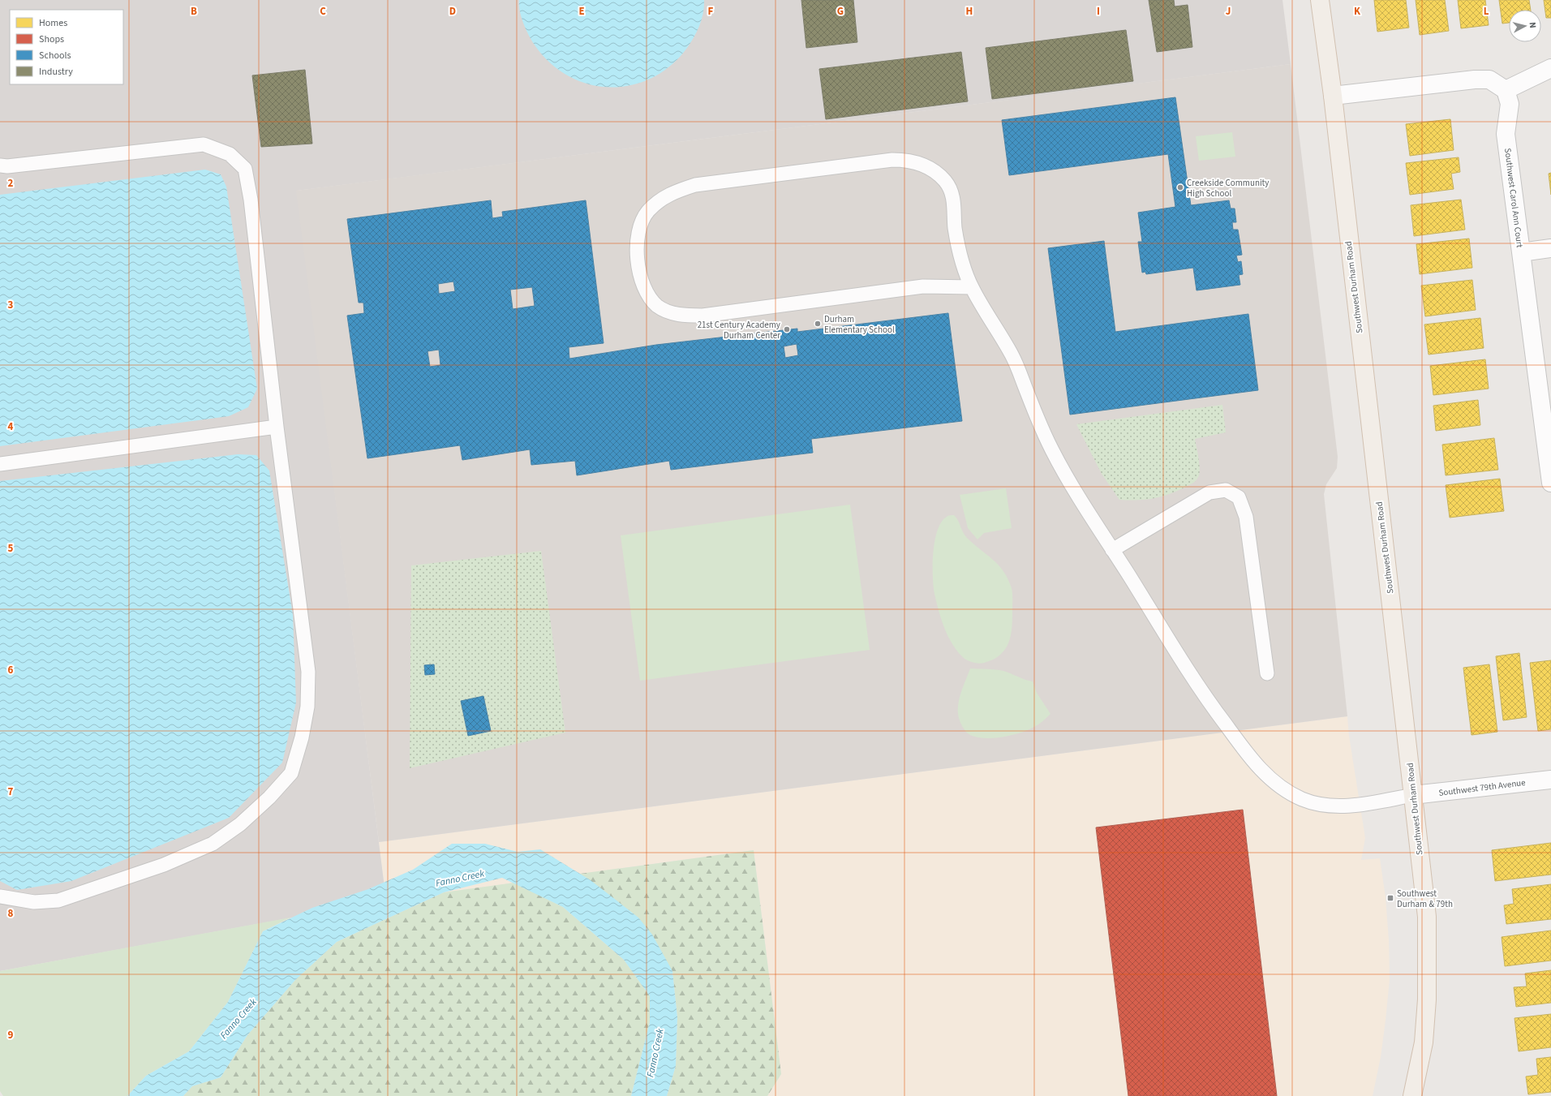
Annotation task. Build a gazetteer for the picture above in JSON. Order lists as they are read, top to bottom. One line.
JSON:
{"streets":{"main road":["Southwest Durham Road"],"street":["Southwest Carol Ann Court","Southwest 79th Avenue"]},"crossings":[["Southwest Durham Road","Southwest 79th Avenue"]],"water":["Fanno Creek"],"places":{"other":["Creekside Community High School","Durham Elementary School","21st Century Academy Durham Center"],"transit":["Southwest Durham & 79th"]},"legend":["Homes","Shops","Schools","Industry"],"north":"right","grid":{"columns":["B","C","D","E","F","G","H","I","J","K","L"],"rows":["2","3","4","5","6","7","8","9"]}}
